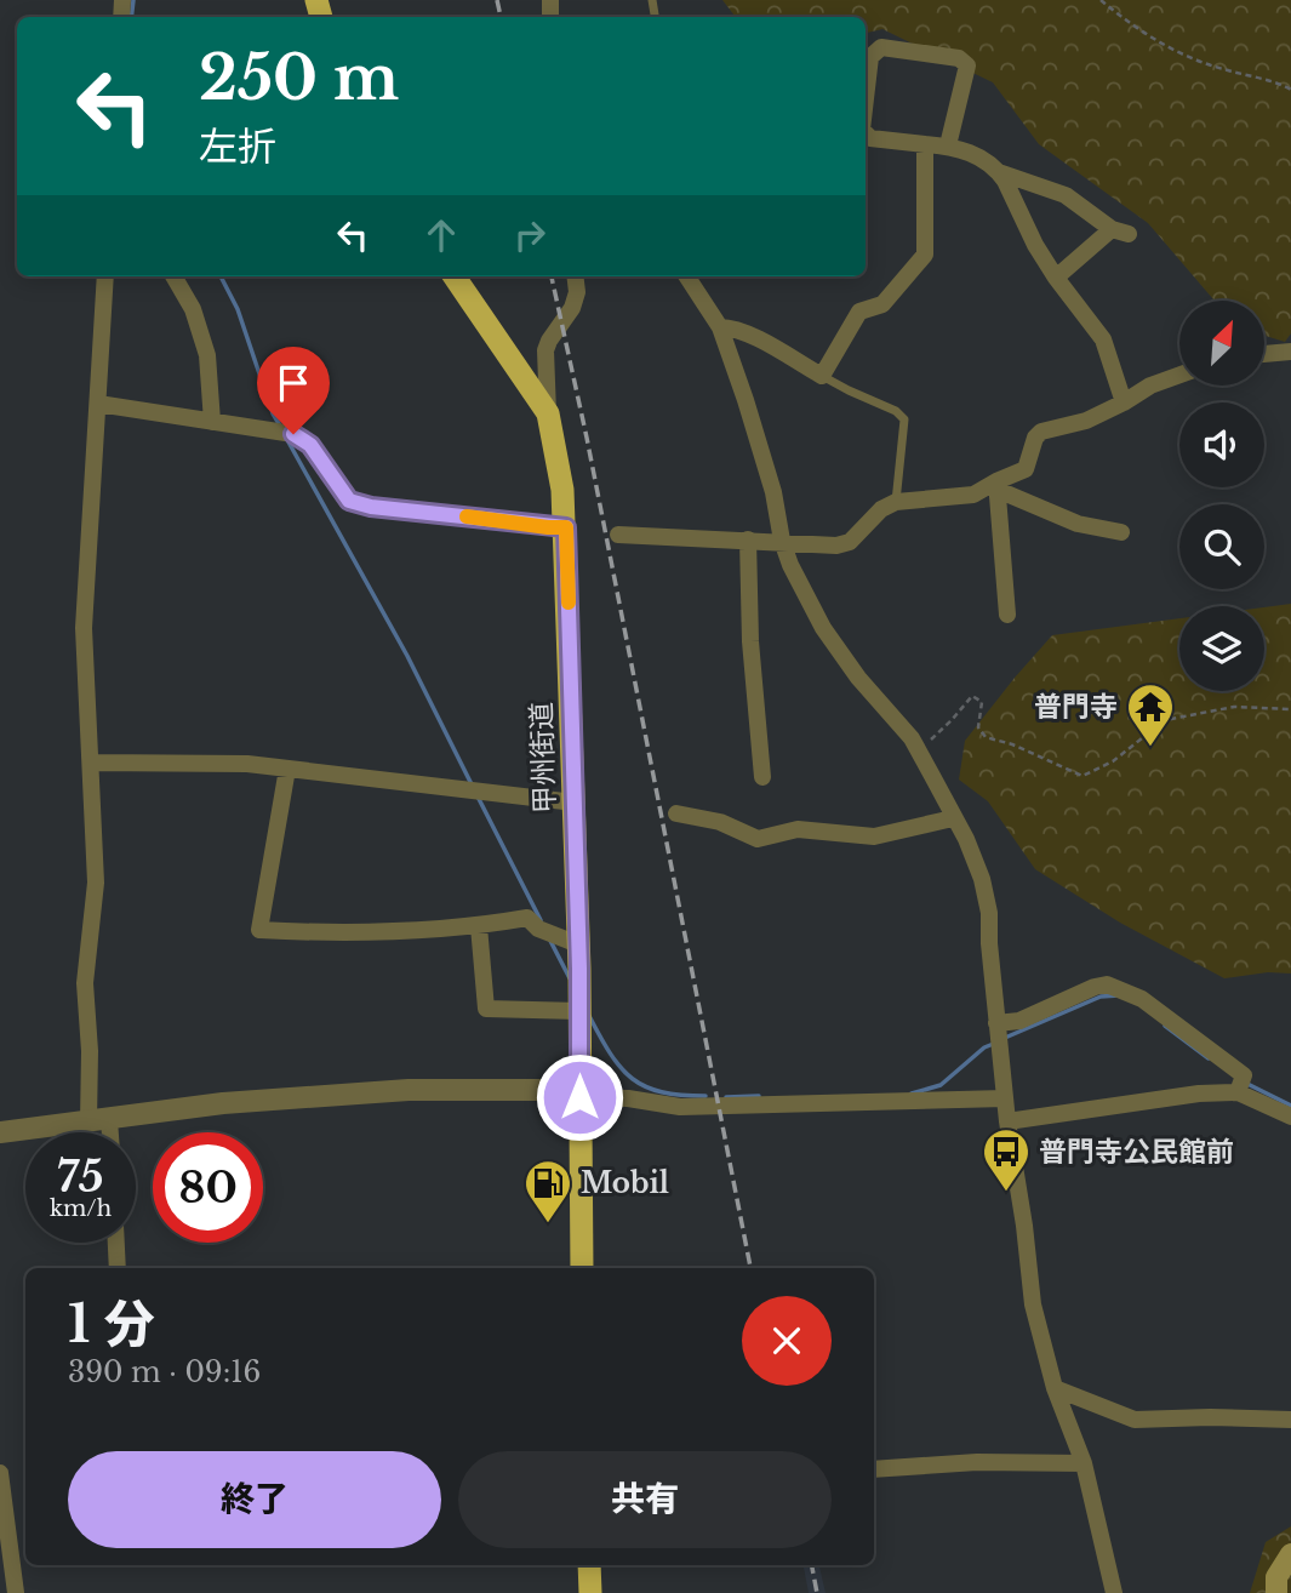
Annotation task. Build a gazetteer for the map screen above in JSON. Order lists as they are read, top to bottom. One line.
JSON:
{"streets":{"highway":["甲州街道"]},"places":{"temple":["普門寺"],"bus stop":["普門寺公民館前"],"fuel station":["Mobil"]},"north":"top right","page":{"turn":["250 m","左折"],"speed":"75 km/h","limit":"80","heading":["1 分","390 m · 09:16"],"buttons":["終了","共有"]}}
